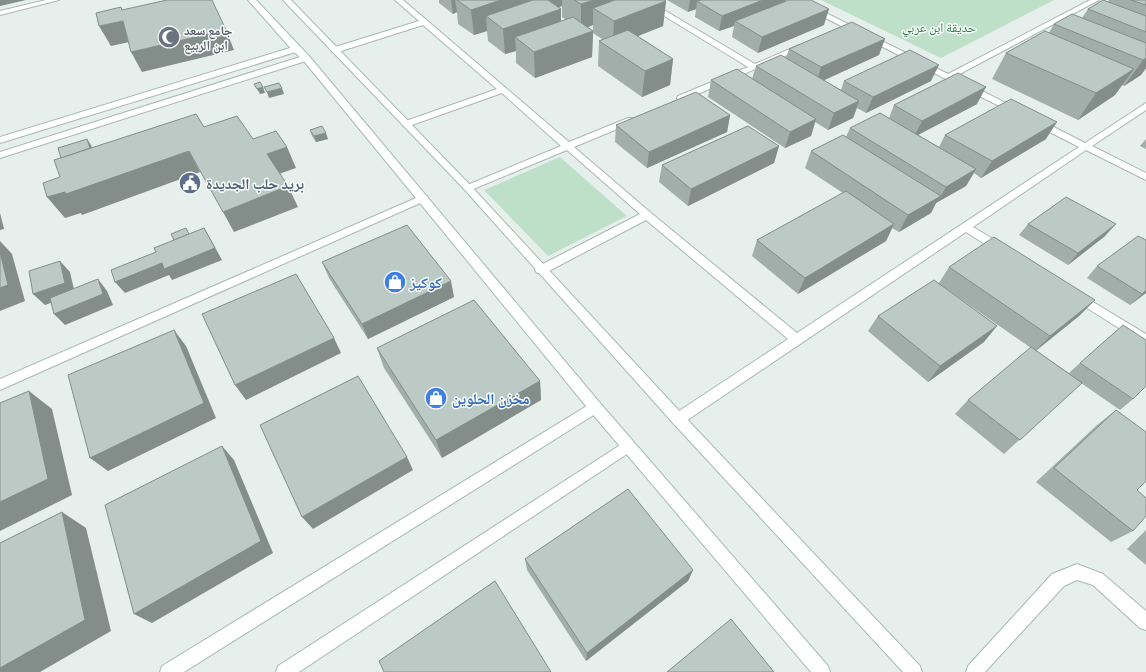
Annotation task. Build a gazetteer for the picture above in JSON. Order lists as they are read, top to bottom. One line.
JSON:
{"parks":["حديقة ابن عربي"],"places":{"mosque":["جامع سعد ابن الربيع"],"public building":["بريد حلب الجديدة"],"shop":["كوكيز","مخزن الحلوين"]}}
